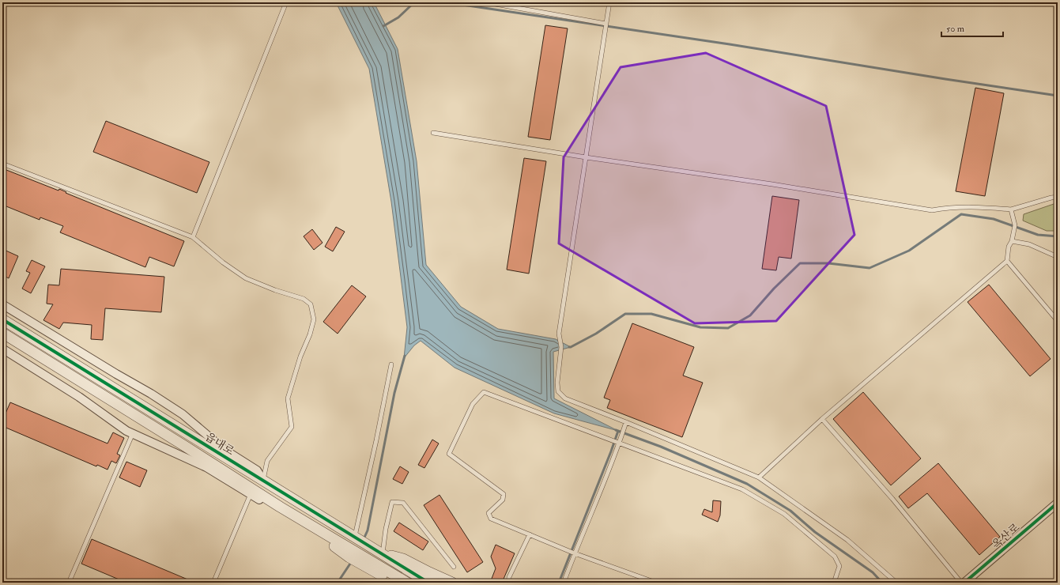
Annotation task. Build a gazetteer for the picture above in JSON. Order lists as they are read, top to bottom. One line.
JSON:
{"streets":{"street":["읍내로","옥산로"]},"scale_bar":"50 m"}
